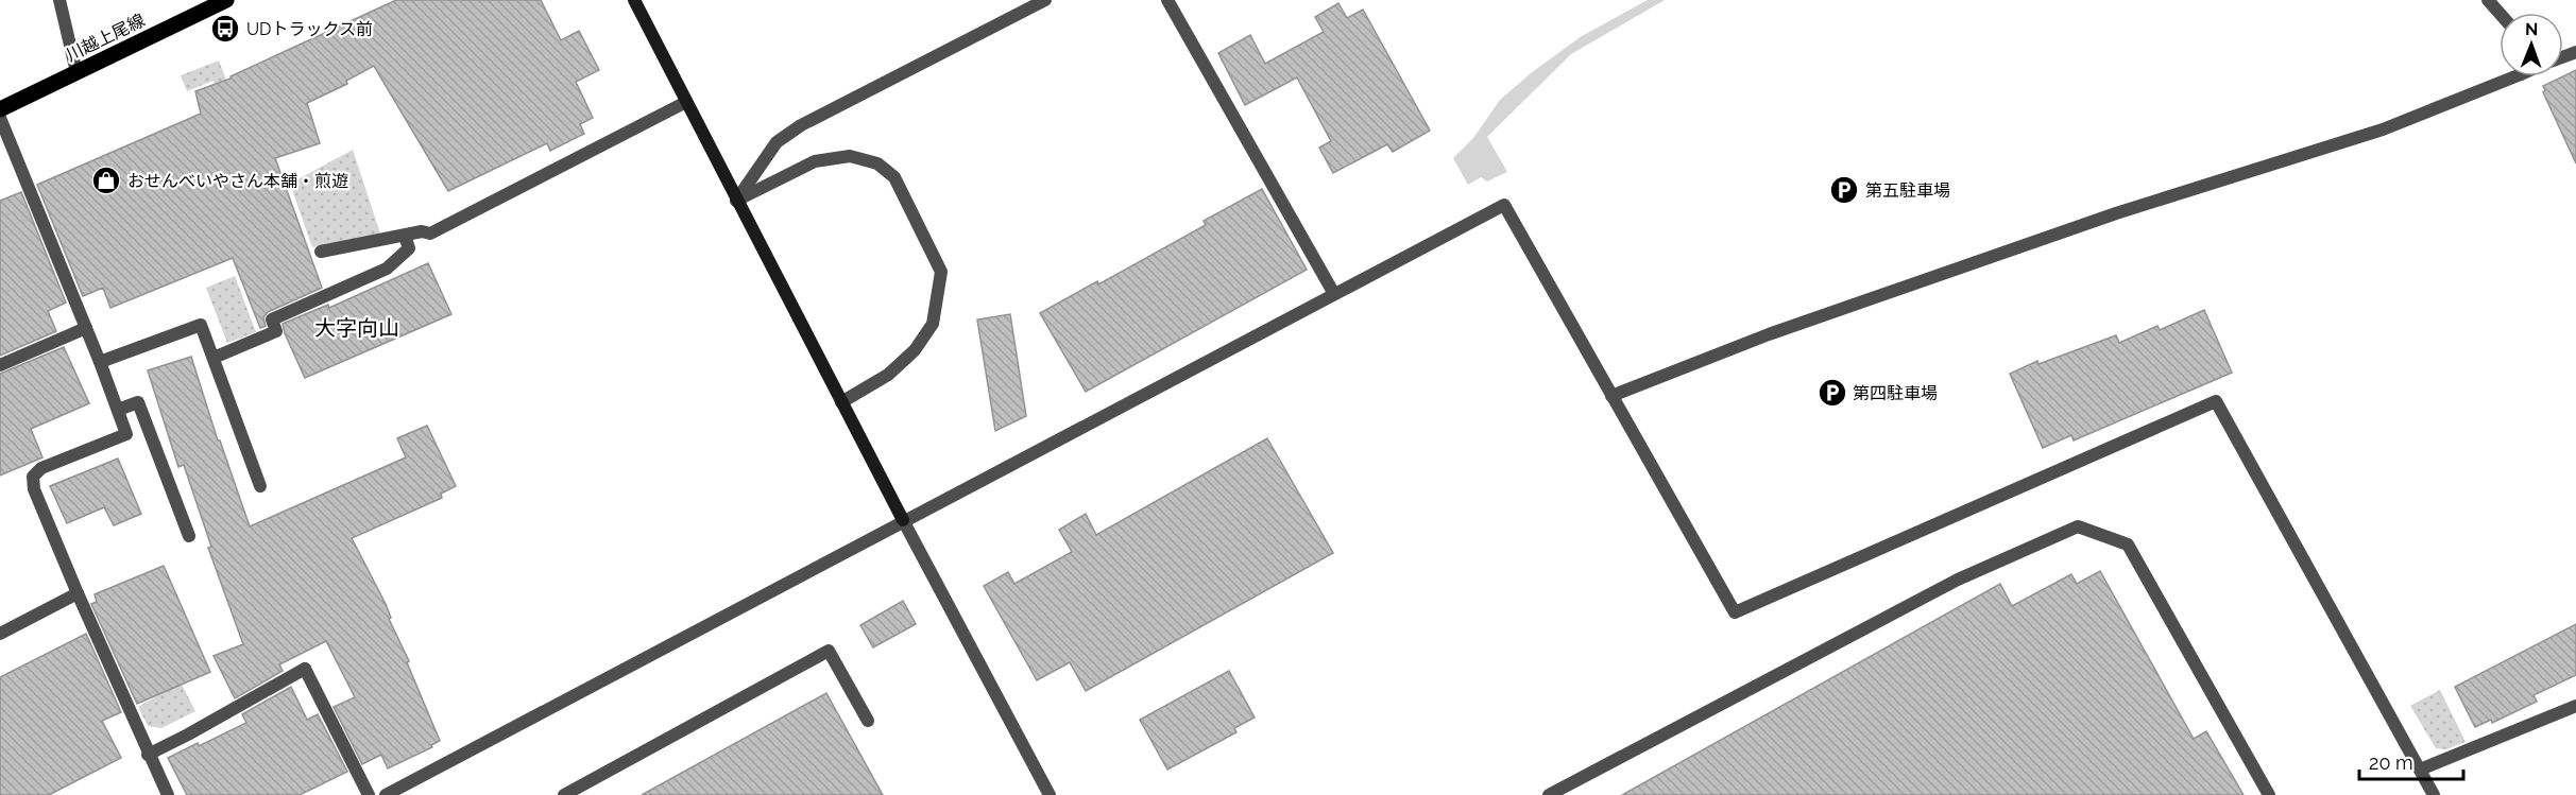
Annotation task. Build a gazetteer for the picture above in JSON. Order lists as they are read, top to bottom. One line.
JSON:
{"streets":{"main road":["川越上尾線"]},"districts":["大字向山"],"places":{"bus stop":["UDトラックス前"],"shop":["おせんべいやさん本舗・煎遊"],"parking":["第五駐車場","第四駐車場"]},"scale_bar":"20 m","north":"top"}
